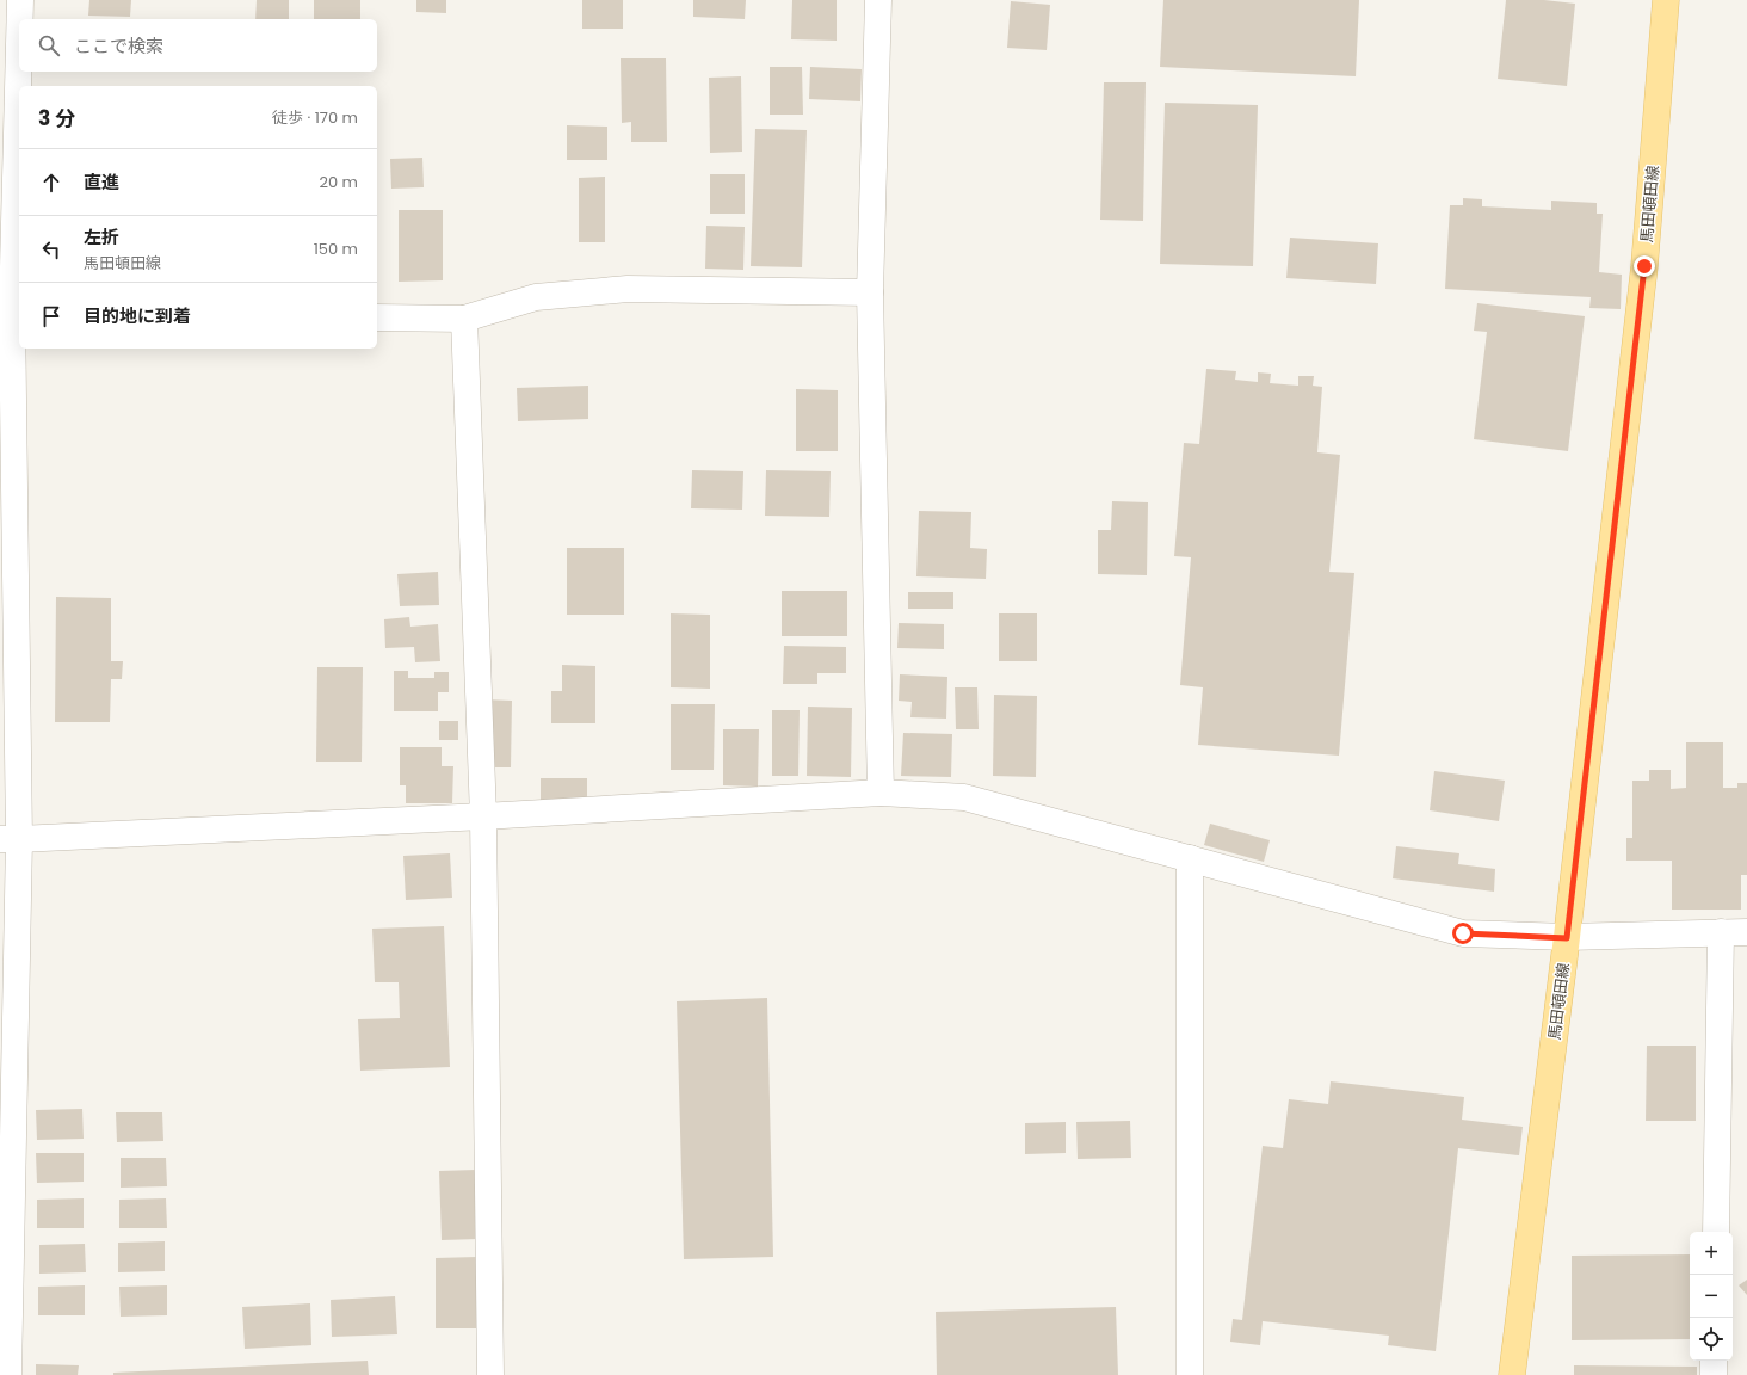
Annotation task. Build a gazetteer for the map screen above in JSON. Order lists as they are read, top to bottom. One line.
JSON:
{"streets":{"main road":["馬田頓田線"]},"page":{"search":"ここで検索","heading":["3 分","徒歩 · 170 m"],"list":[["直進","20 m"],["左折","馬田頓田線","150 m"],"目的地に到着"],"map_buttons":["+","−"]}}
